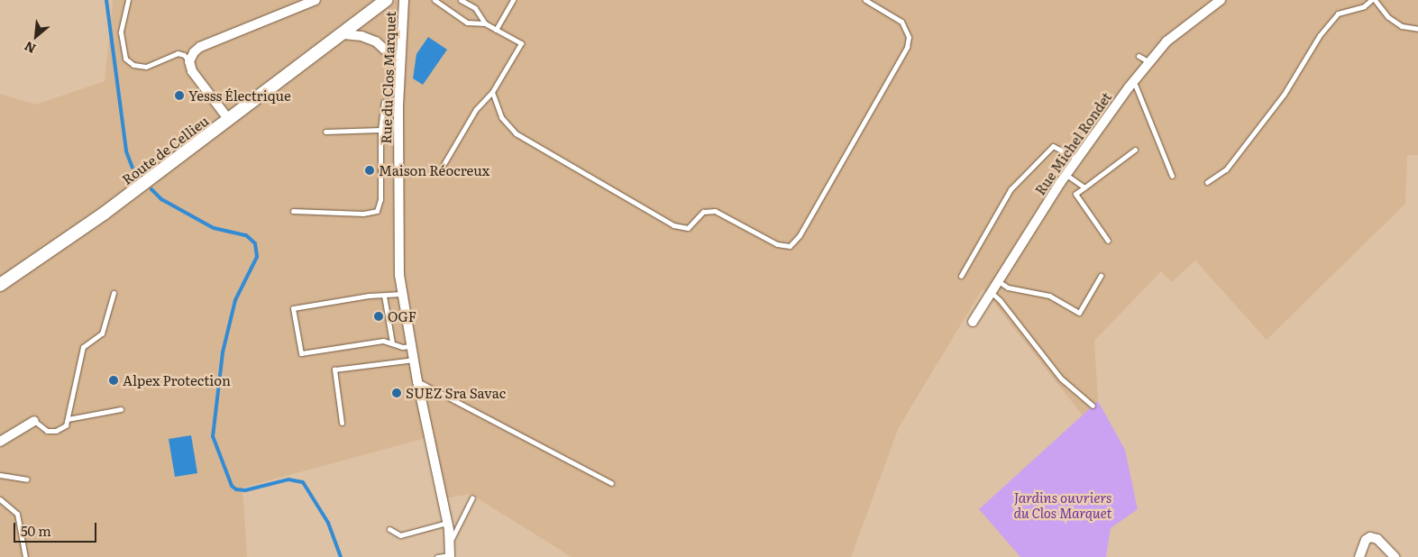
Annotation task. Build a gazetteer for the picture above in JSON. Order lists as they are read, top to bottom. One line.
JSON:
{"streets":{"main road":["Route de Cellieu"],"street":["Rue du Clos Marquet","Rue Michel Rondet"]},"parks":["Jardins ouvriers du Clos Marquet"],"places":["Yesss Électrique","Maison Réocreux","OGF","Alpex Protection","SUEZ Sra Savac"],"scale_bar":"50 m","north":"bottom left"}
